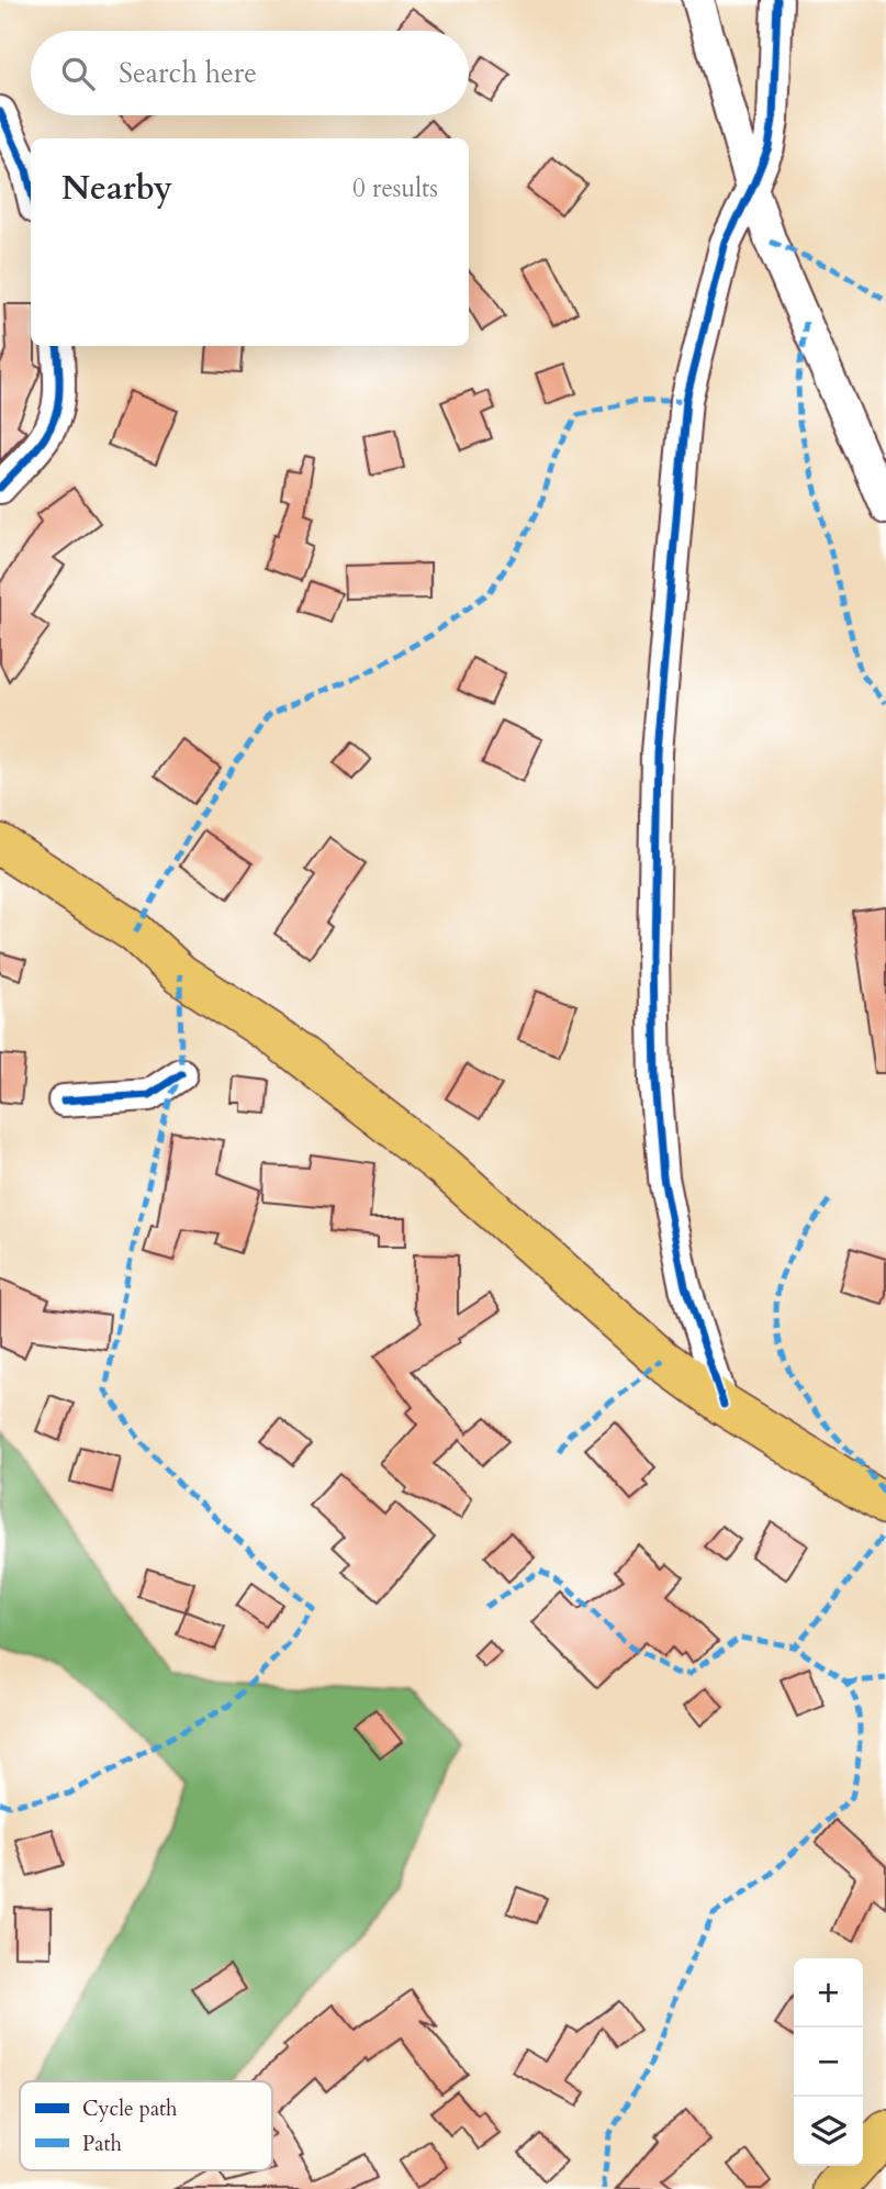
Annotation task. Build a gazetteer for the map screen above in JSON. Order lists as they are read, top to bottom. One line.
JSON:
{"legend":["Cycle path","Path"],"page":{"search":"Search here","heading":["Nearby","0 results"],"map_buttons":["+","−"]}}
